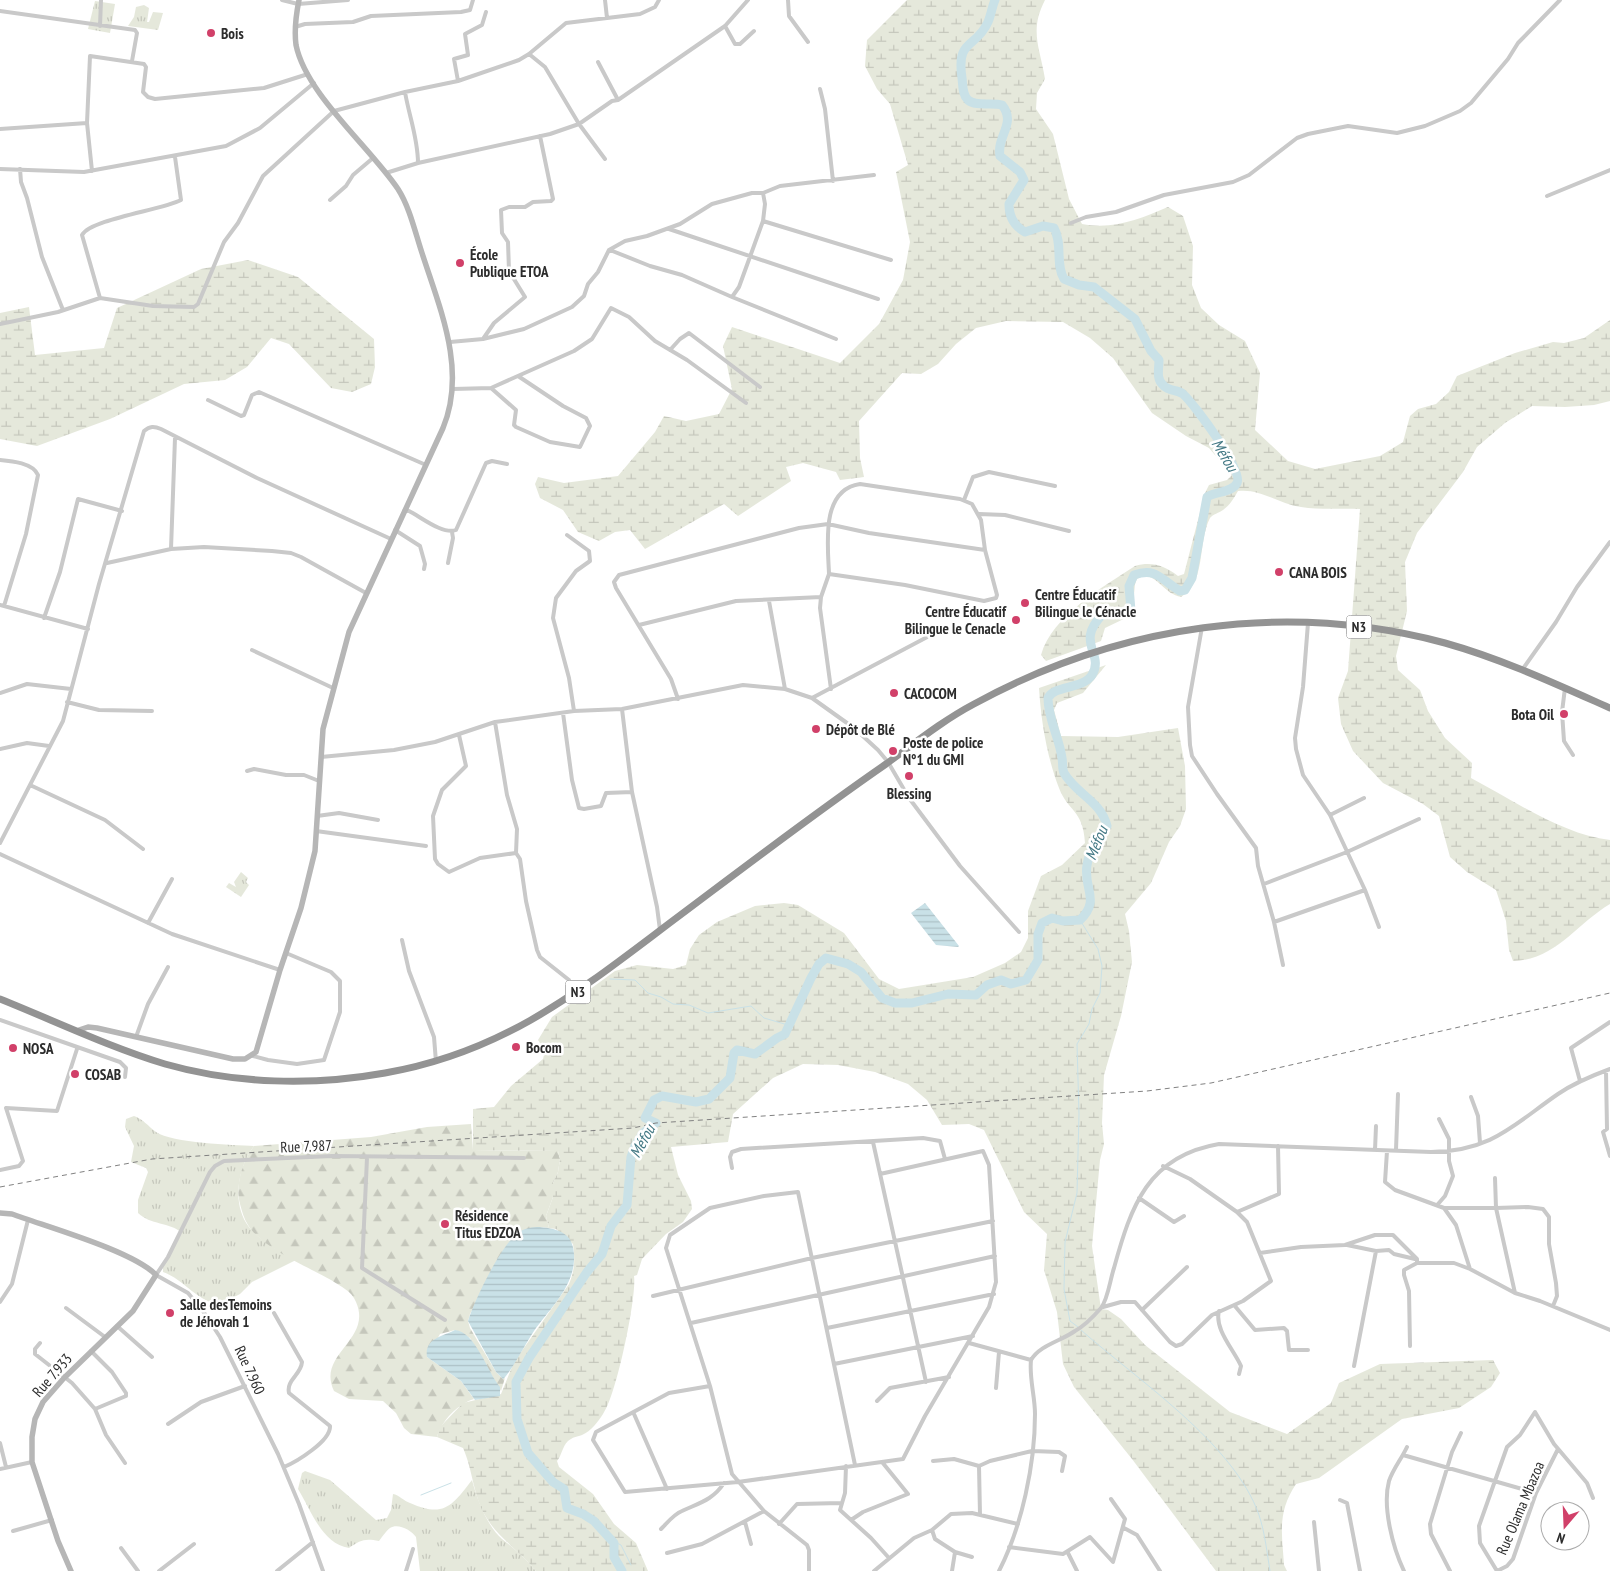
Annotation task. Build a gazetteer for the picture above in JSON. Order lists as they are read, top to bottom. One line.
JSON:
{"streets":{"highway":["N3"],"street":["Rue 7.987","Rue 7.960","Rue 7.933","Rue Olama Mbazoa"]},"crossings":[["Rue 7.987","Rue 7.960"],["Rue 7.987","Rue 7.933"],["Rue 7.960","Rue 7.933"]],"water":["Méfou"],"places":["Bois","École Publique ETOA","CANA BOIS","Centre Éducatif Bilingue le Cénacle","Centre Éducatif Bilingue le Cenacle","CACOCOM","Bota Oil","Dépôt de Blé","Poste de police N°1 du GMI","Blessing","Bocom","NOSA","COSAB","Résidence Titus EDZOA","Salle desTemoins de Jéhovah 1"],"north":"bottom"}
